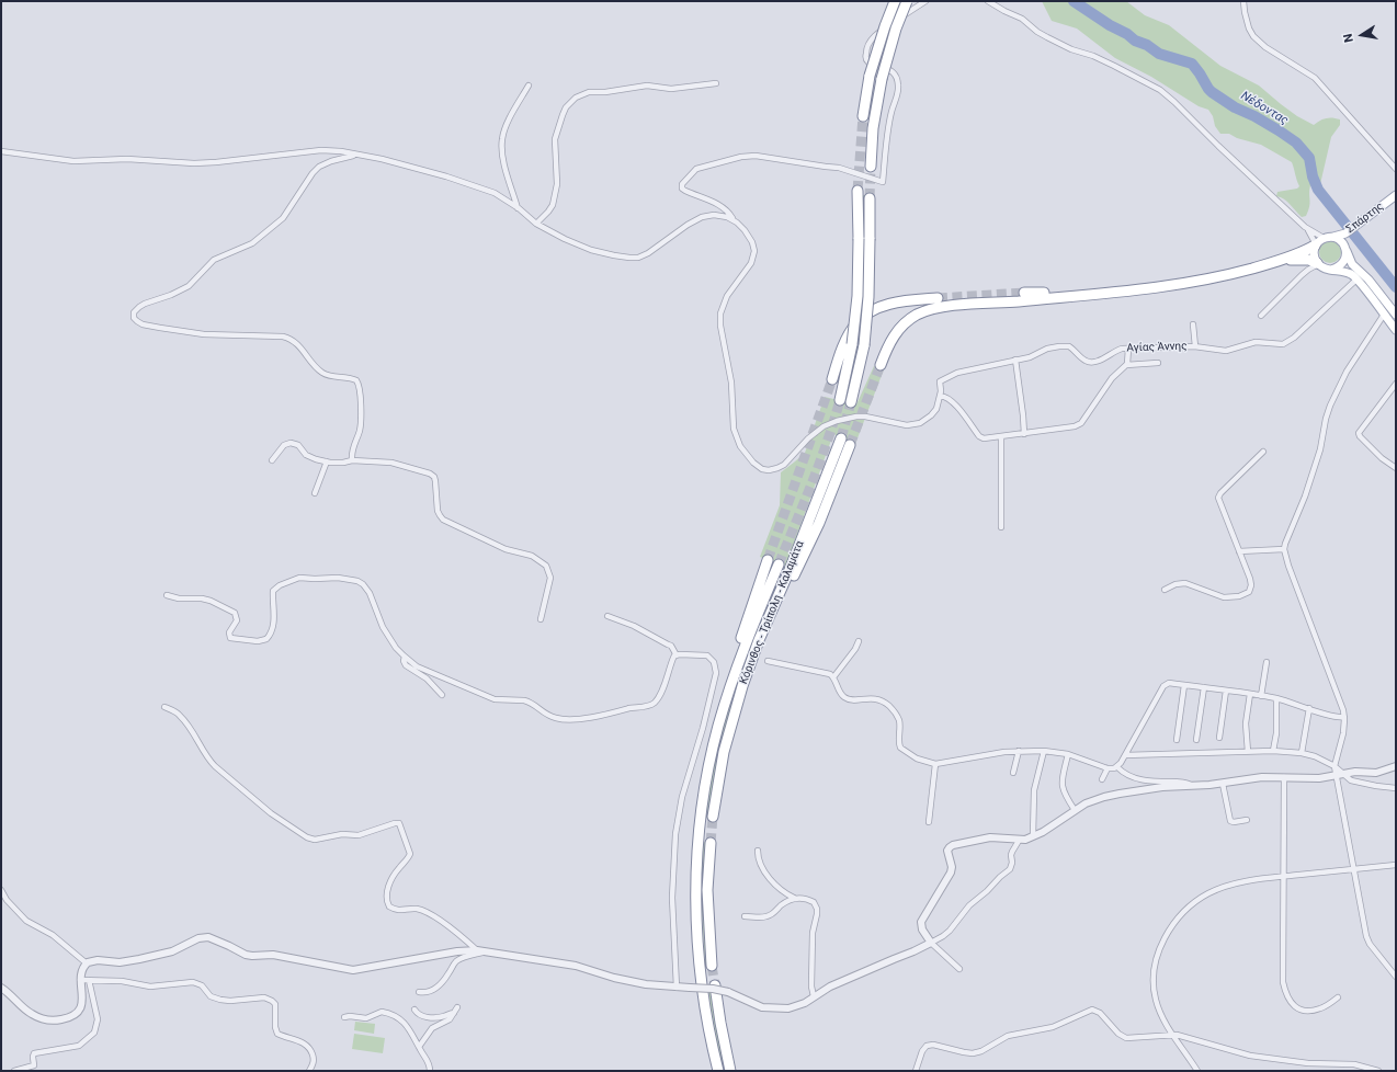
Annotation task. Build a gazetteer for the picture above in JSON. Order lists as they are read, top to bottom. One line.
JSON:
{"streets":{"highway":["Κόρινθος - Τρίπολη - Καλαμάτα"],"main road":["Σπάρτης"],"street":["Αγίας Άννης"]},"water":["Νέδoντας"],"north":"left"}
